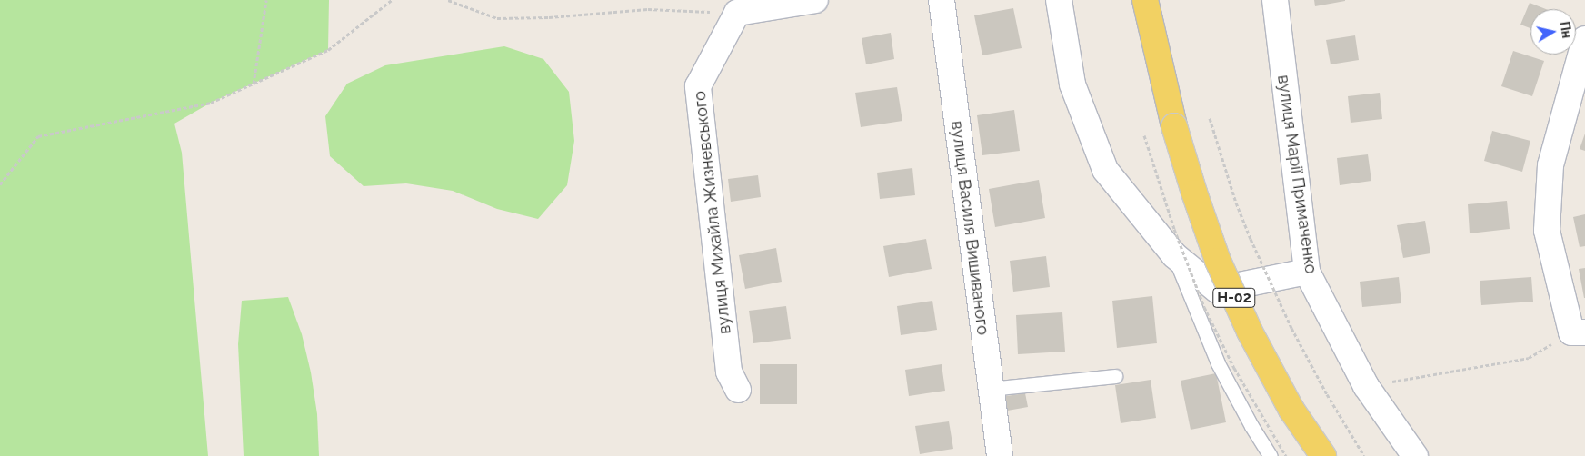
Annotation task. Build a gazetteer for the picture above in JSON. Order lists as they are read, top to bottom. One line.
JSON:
{"streets":{"main road":["Н-02"],"street":["вулиця Марії Примаченко","вулиця Михайла Жизневського","вулиця Василя Вишиваного"]},"north":"right"}
